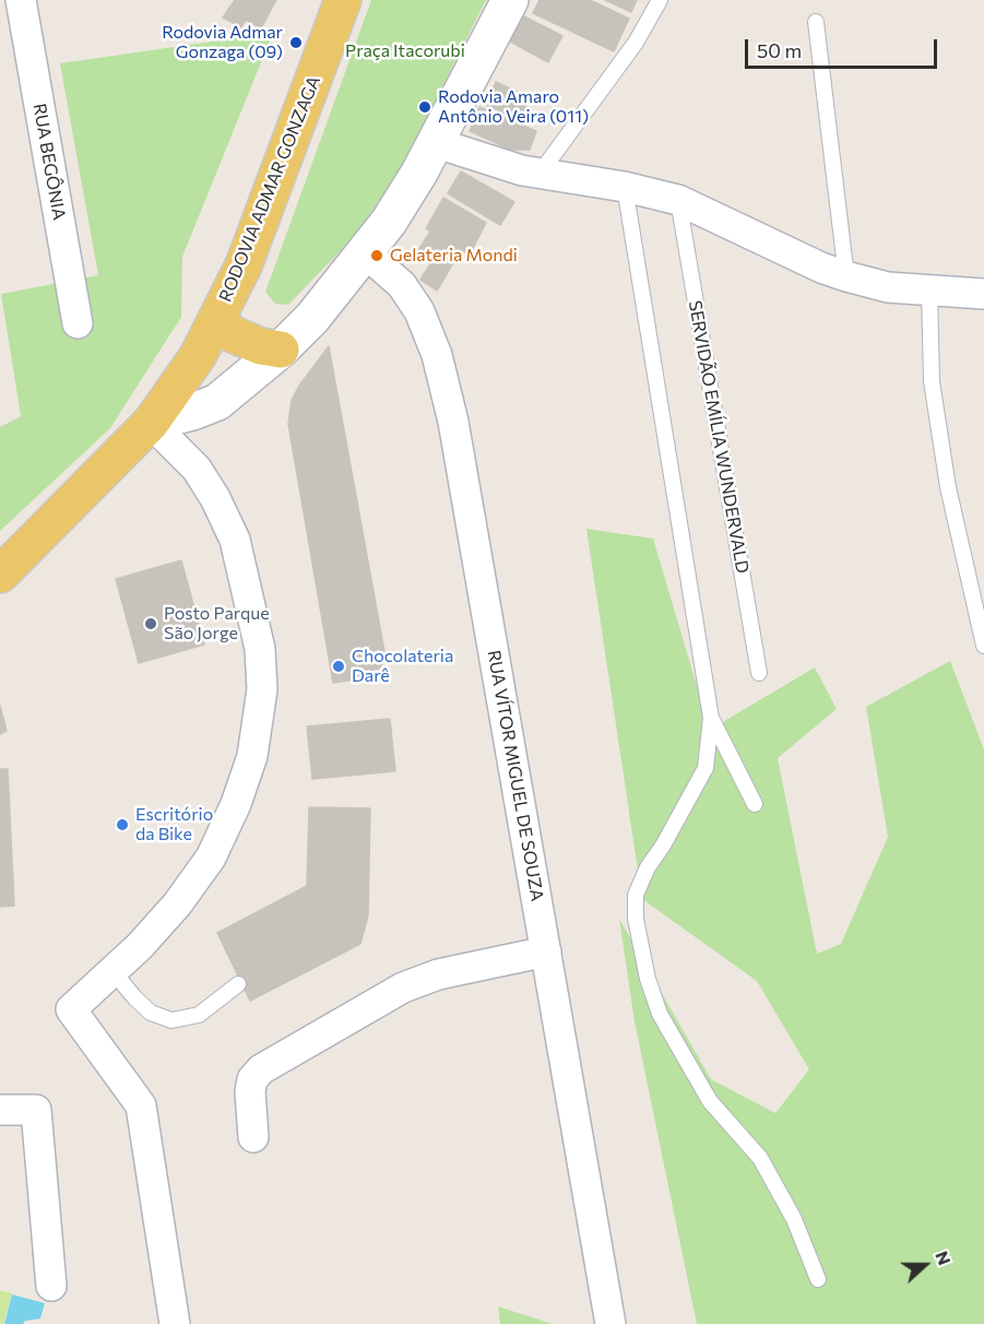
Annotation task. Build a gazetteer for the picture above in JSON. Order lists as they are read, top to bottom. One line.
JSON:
{"streets":{"main road":["RODOVIA ADMAR GONZAGA"],"street":["RUA BEGÔNIA","RUA VÍTOR MIGUEL DE SOUZA"],"lane":["SERVIDÃO EMÍLIA WUNDERVALD"]},"parks":["Praça Itacorubi"],"places":["Rodovia Admar Gonzaga (09)","Rodovia Amaro Antônio Veira (011)","Gelateria Mondi","Posto Parque São Jorge","Chocolateria Darê","Escritório da Bike"],"scale_bar":"50 m","north":"right"}
